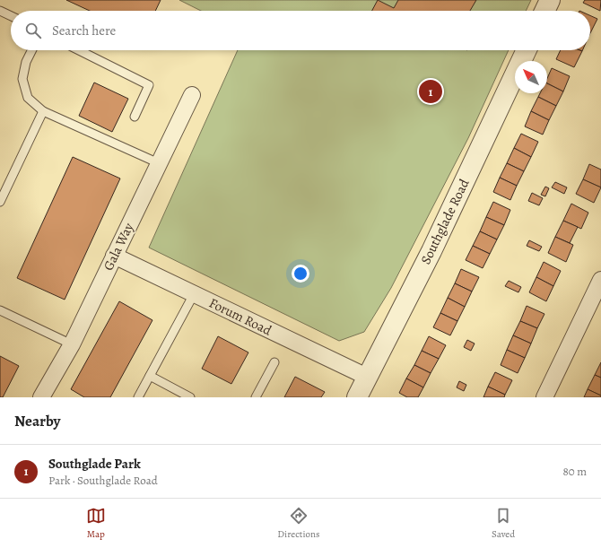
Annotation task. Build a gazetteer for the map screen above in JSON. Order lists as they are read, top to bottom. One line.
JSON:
{"streets":{"street":["Southglade Road","Gala Way","Forum Road"]},"crossings":[["Southglade Road","Forum Road"],["Gala Way","Forum Road"]],"north":"top left","page":{"search":"Search here","pins":"1","heading":"Nearby","list":[{"mark":"1","name":"Southglade Park","note":"Park · Southglade Road","value":"80 m"}],"nav":["Map","Directions","Saved"]}}
